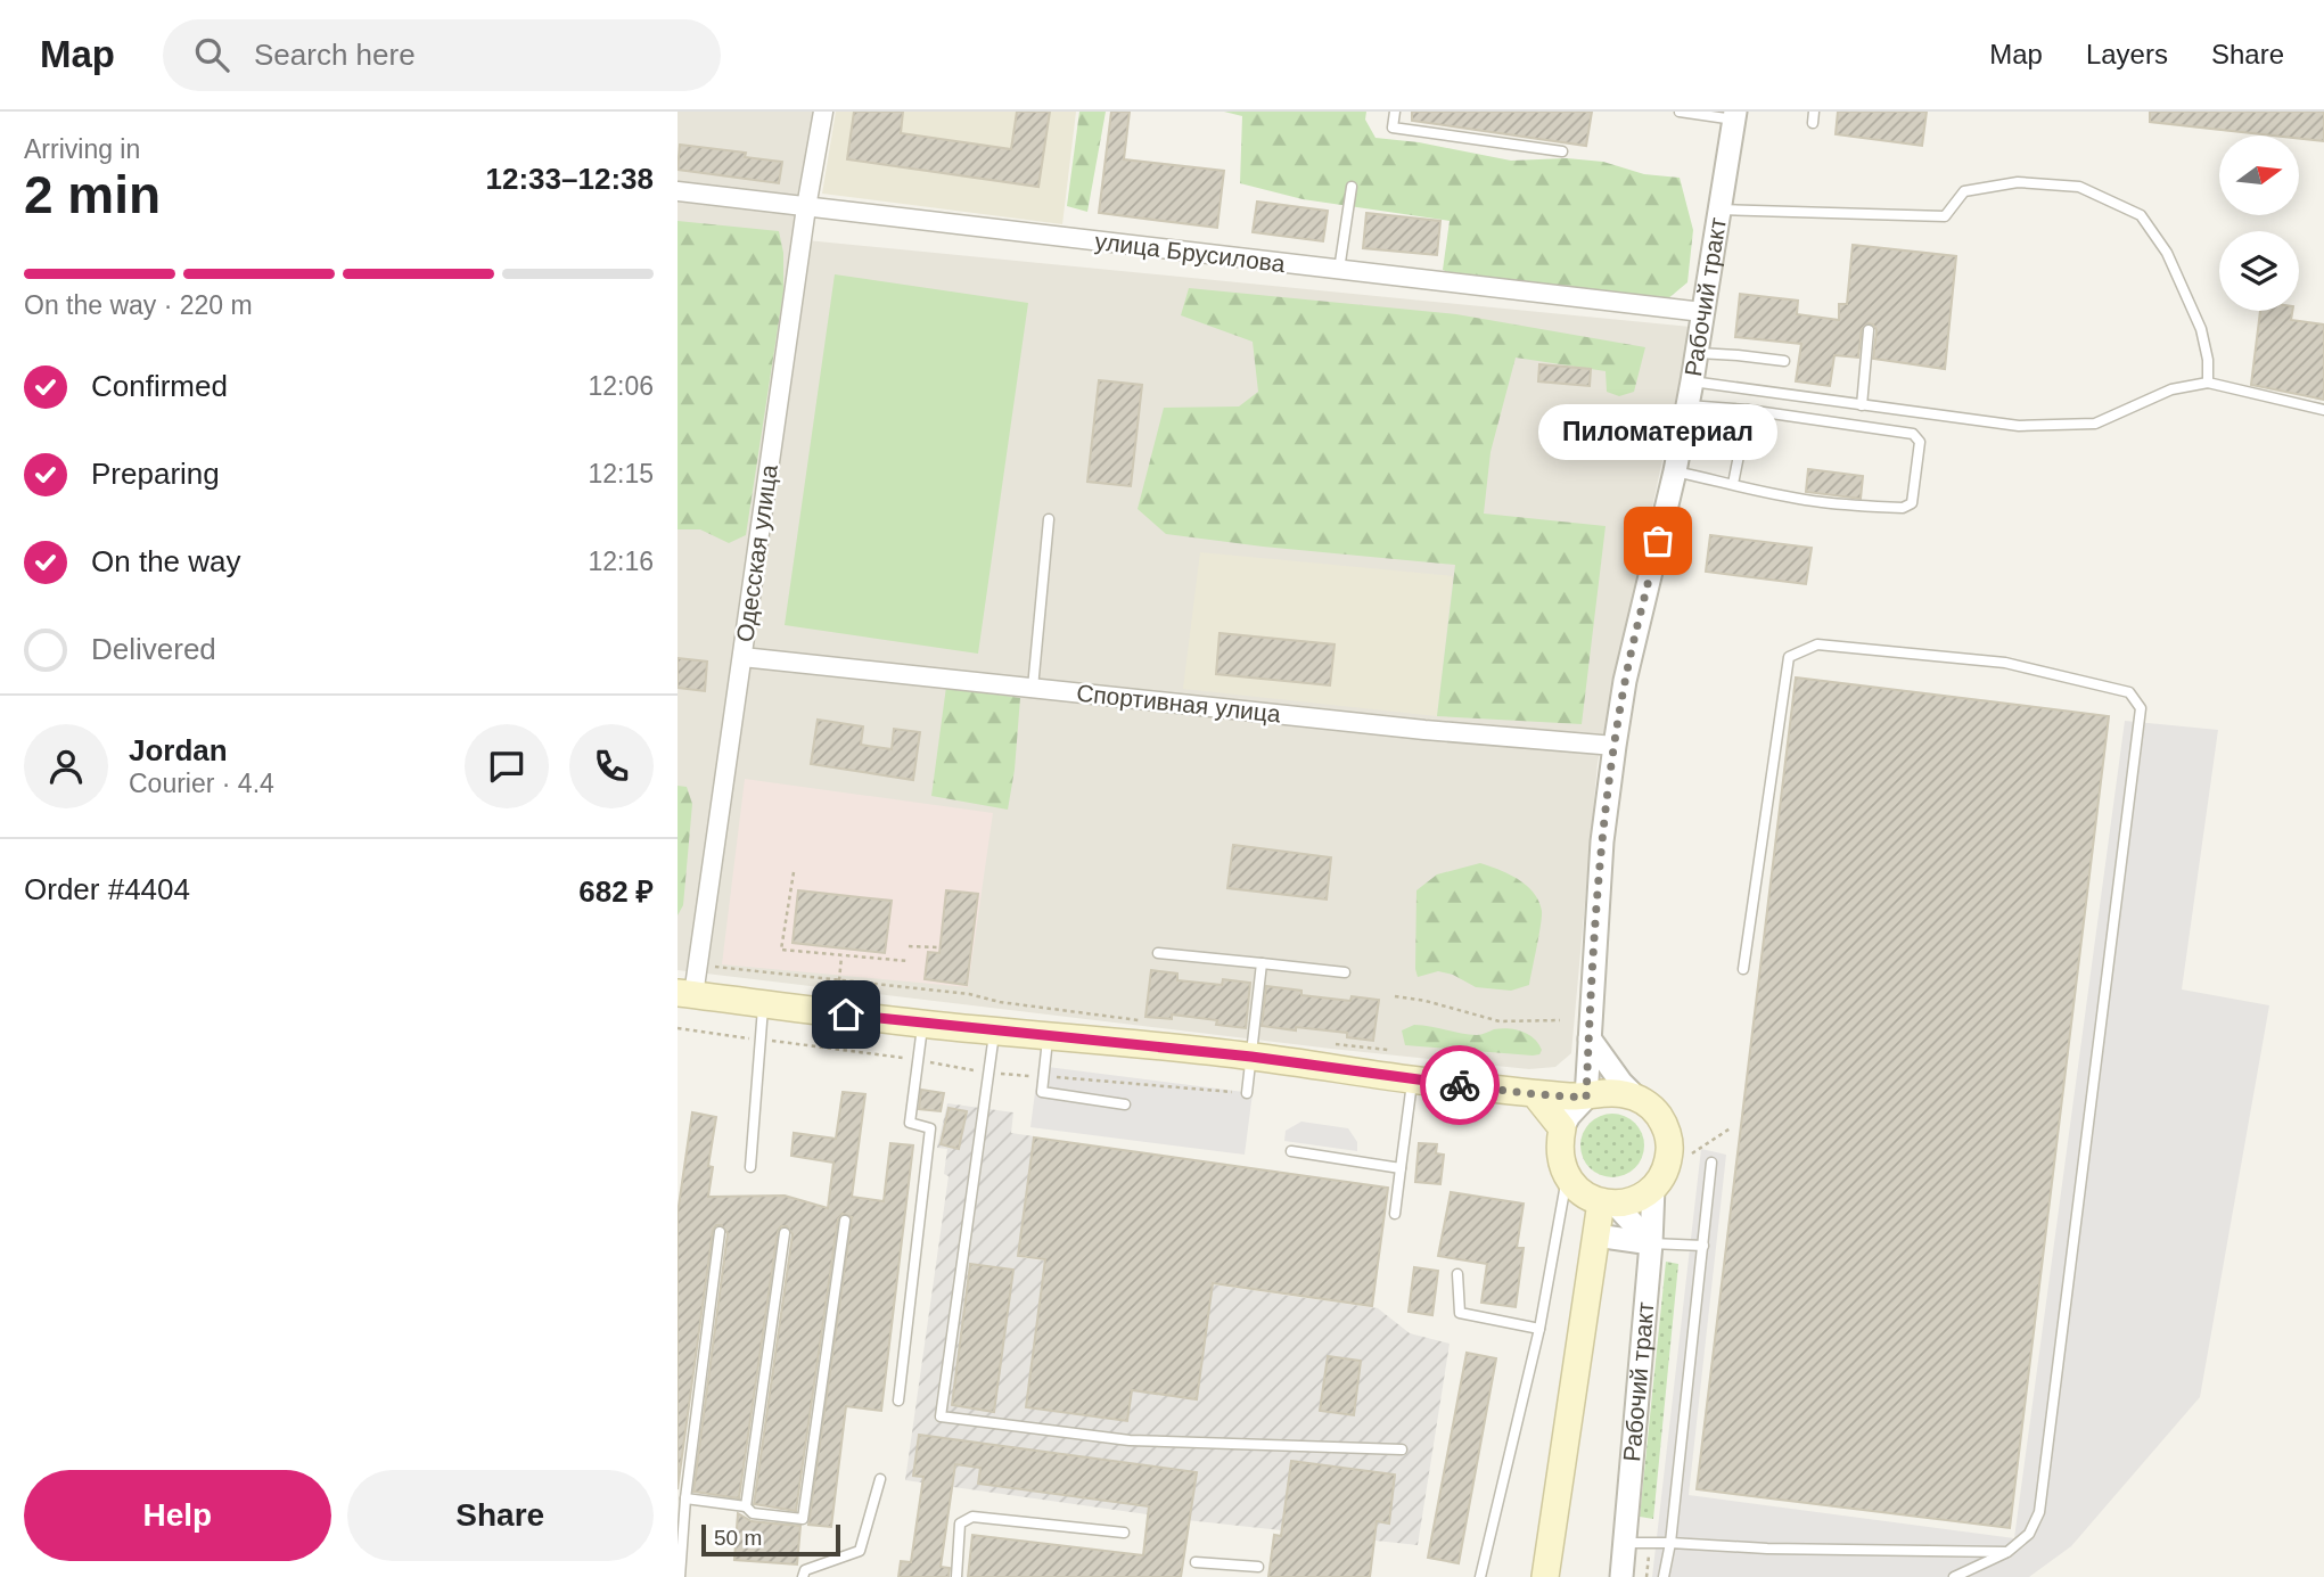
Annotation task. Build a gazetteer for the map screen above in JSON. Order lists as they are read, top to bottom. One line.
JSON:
{"streets":{"main road":["Рабочий тракт"],"street":["улица Брусилова","Одесская улица","Спортивная улица"]},"crossings":[["улица Брусилова","Рабочий тракт"],["улица Брусилова","Одесская улица"],["Рабочий тракт","Спортивная улица"],["Одесская улица","Спортивная улица"]],"places":["Пиломатериал"],"scale_bar":"50 m","north":"right","page":{"header":"Map","search":"Search here","nav":["Map","Layers","Share"],"heading":["2 min","Arriving in","12:33–12:38"],"panel":["Jordan","Courier · 4.4","Order #4404","682 ₽"],"bar":"On the way · 220 m","list":[["Confirmed","12:06"],["Preparing","12:15"],["On the way","12:16"],"Delivered"],"bubble":"Пиломатериал","buttons":["Help","Share"],"scale":"50 m"}}
